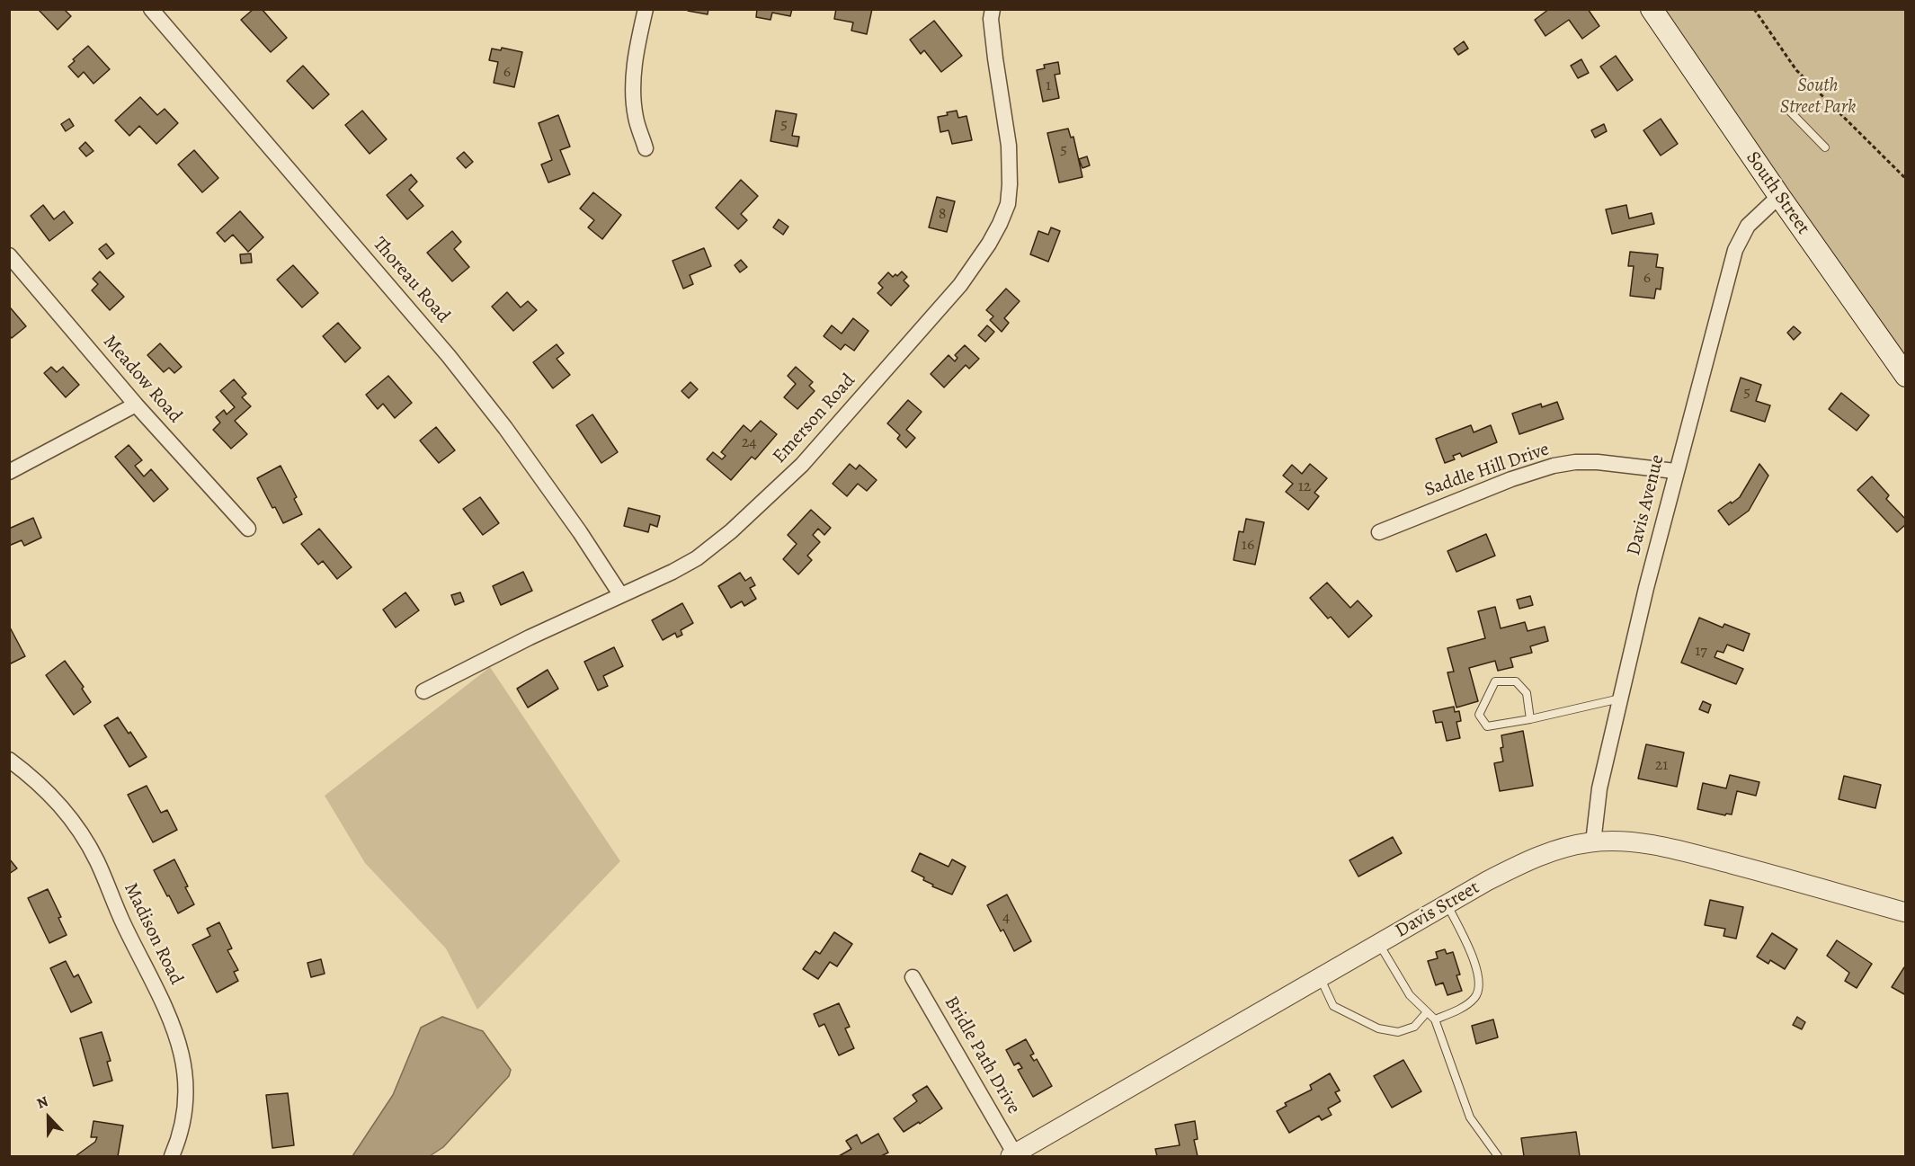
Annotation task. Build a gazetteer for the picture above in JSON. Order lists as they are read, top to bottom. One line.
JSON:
{"streets":{"main road":["South Street"],"street":["Thoreau Road","Meadow Road","Emerson Road","Saddle Hill Drive","Davis Avenue","Davis Street","Madison Road","Bridle Path Drive"]},"crossings":[["South Street","Davis Avenue"],["Thoreau Road","Emerson Road"],["Saddle Hill Drive","Davis Avenue"],["Davis Avenue","Davis Street"],["Davis Street","Bridle Path Drive"]],"parks":["South Street Park"],"house_numbers":["6","1","5","5","8","6","5","24","12","16","17","21","4"],"north":"top"}
